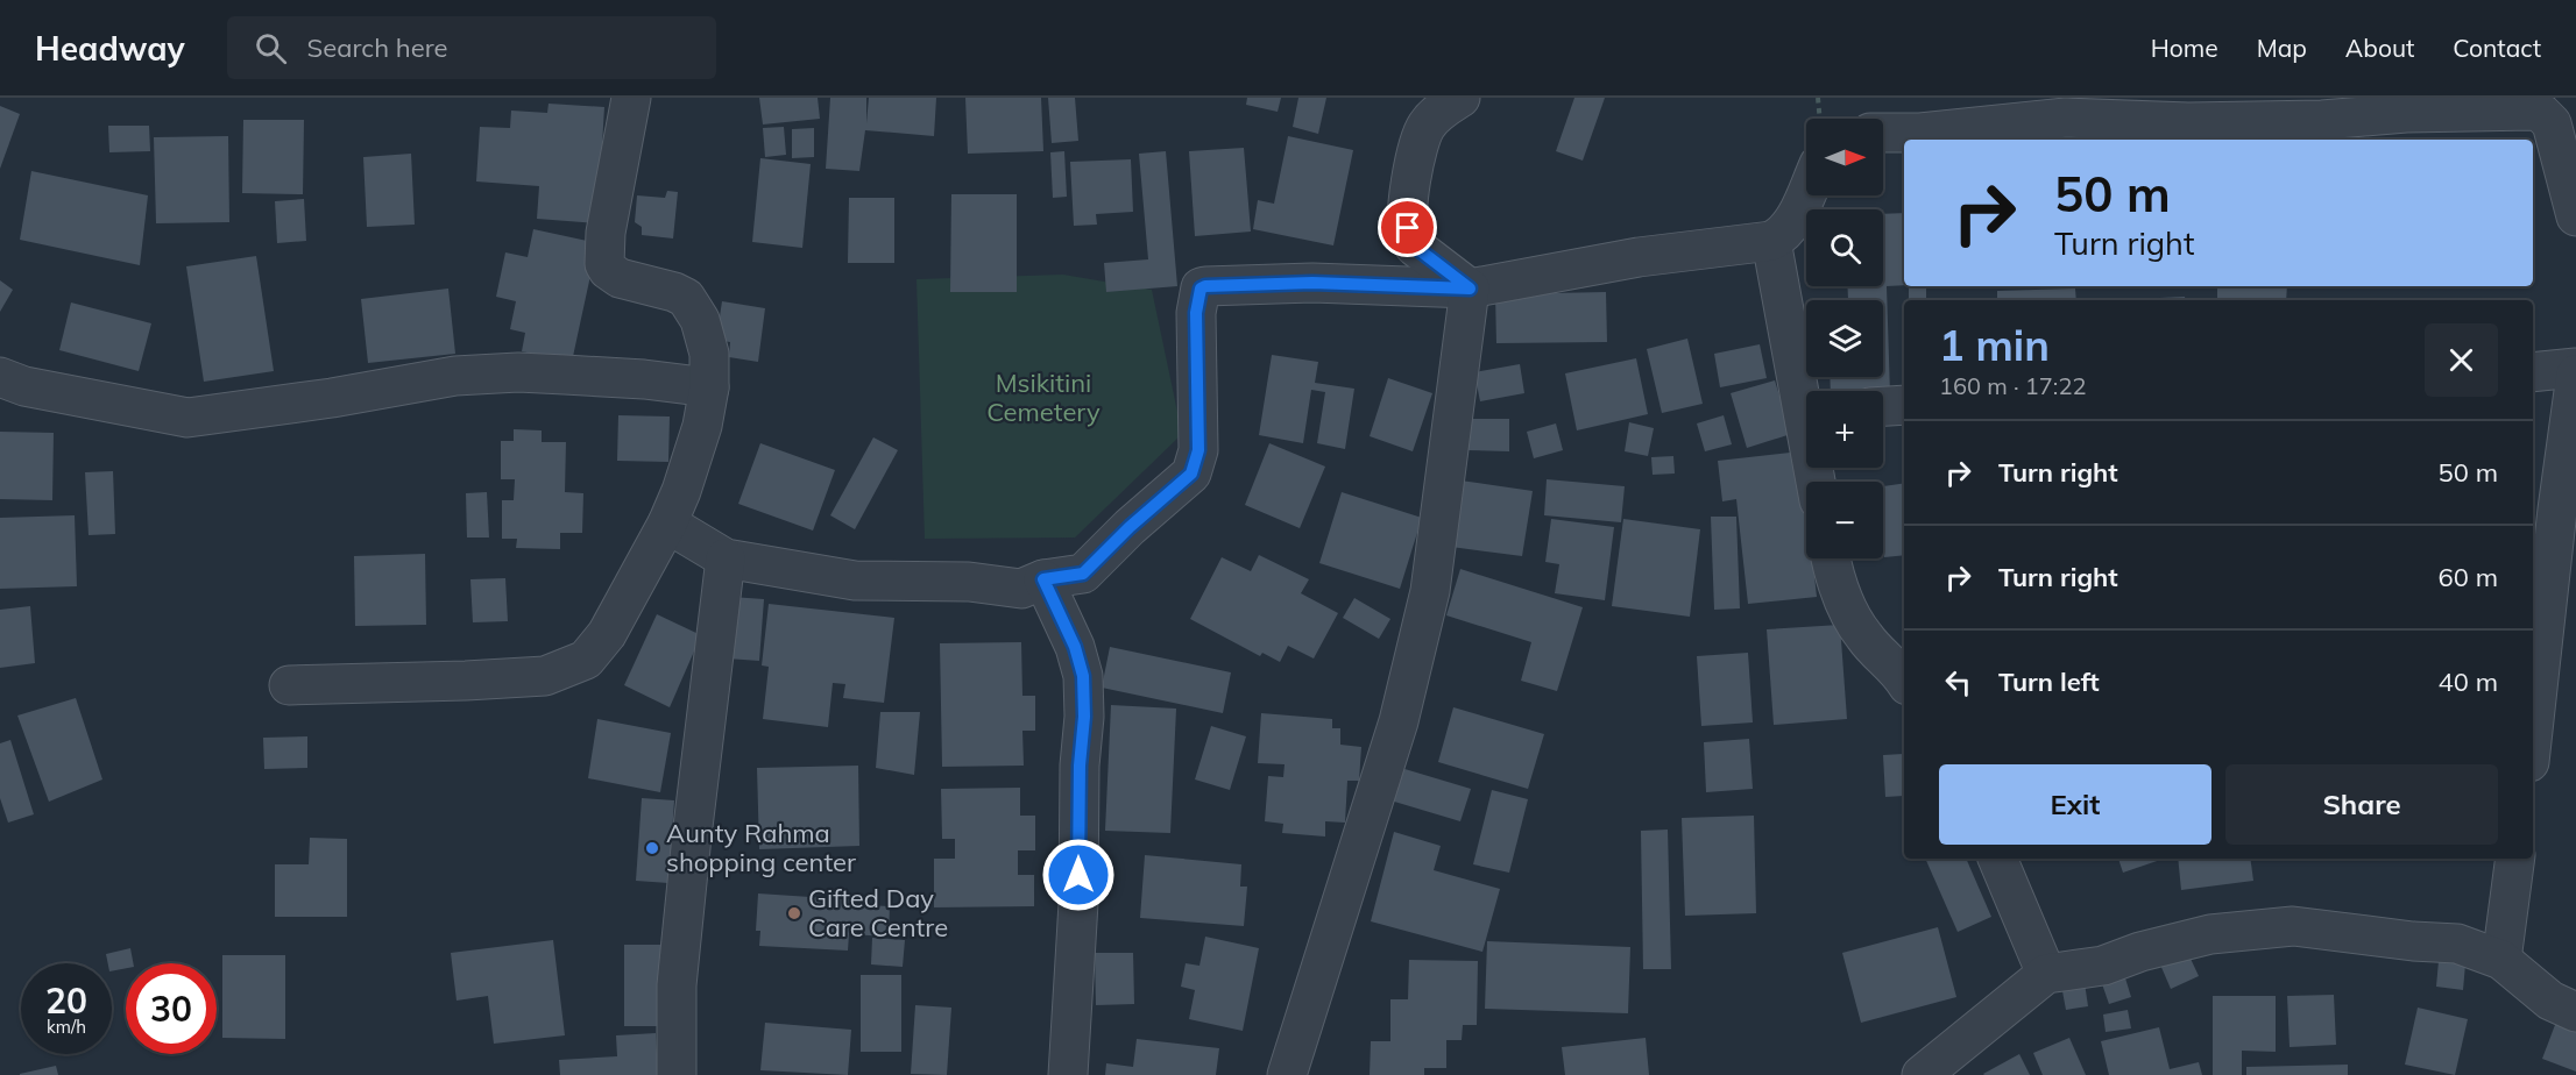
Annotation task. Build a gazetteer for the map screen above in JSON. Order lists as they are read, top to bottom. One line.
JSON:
{"parks":["Msikitini Cemetery"],"places":["Aunty Rahma shopping center","Gifted Day Care Centre"],"north":"right","page":{"header":"Headway","search":"Search here","nav":["Home","Map","About","Contact"],"map_buttons":["+","−"],"turn":["50 m","Turn right"],"heading":["1 min","160 m · 17:22"],"list":[{"name":"Turn right","value":"50 m"},{"name":"Turn right","value":"60 m"},{"name":"Turn left","value":"40 m"}],"buttons":["Exit","Share"],"speed":"20 km/h","limit":"30"}}
